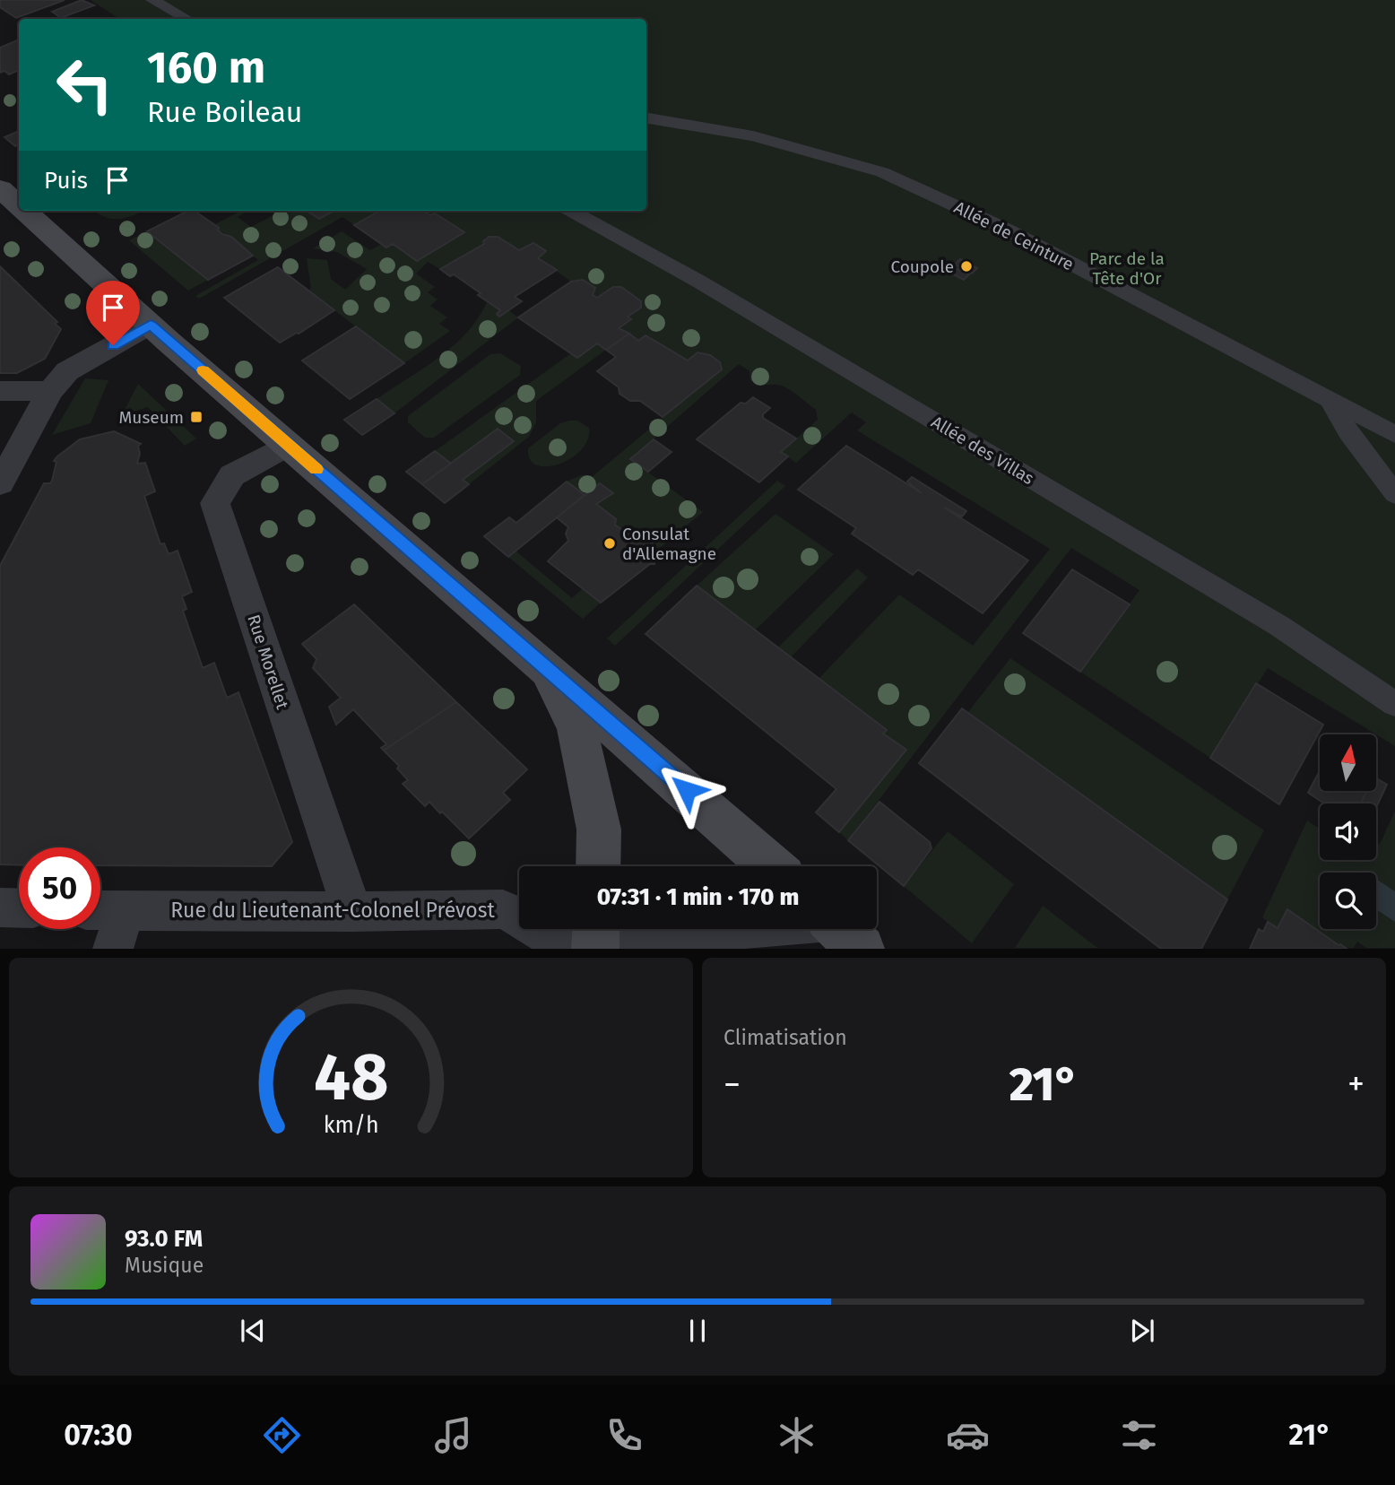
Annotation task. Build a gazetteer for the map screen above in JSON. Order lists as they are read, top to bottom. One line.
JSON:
{"streets":{"street":["Allée de Ceinture","Allée des Villas","Rue Morellet","Rue du Lieutenant-Colonel Prévost"]},"crossings":[["Rue Morellet","Rue du Lieutenant-Colonel Prévost"]],"parks":["Parc de la Tête d'Or"],"places":{"other":["Coupole","Consulat d'Allemagne"],"transit":["Museum"]},"north":"top","page":{"turn":["160 m","Rue Boileau"],"then":"Puis","limit":"50","trip":"07:31 · 1 min · 170 m","tile":"Climatisation","heat":["−","21°","+"],"song":["93.0 FM","Musique"],"tabs":["07:30","21°"],"gauge":["48","km/h"]}}
